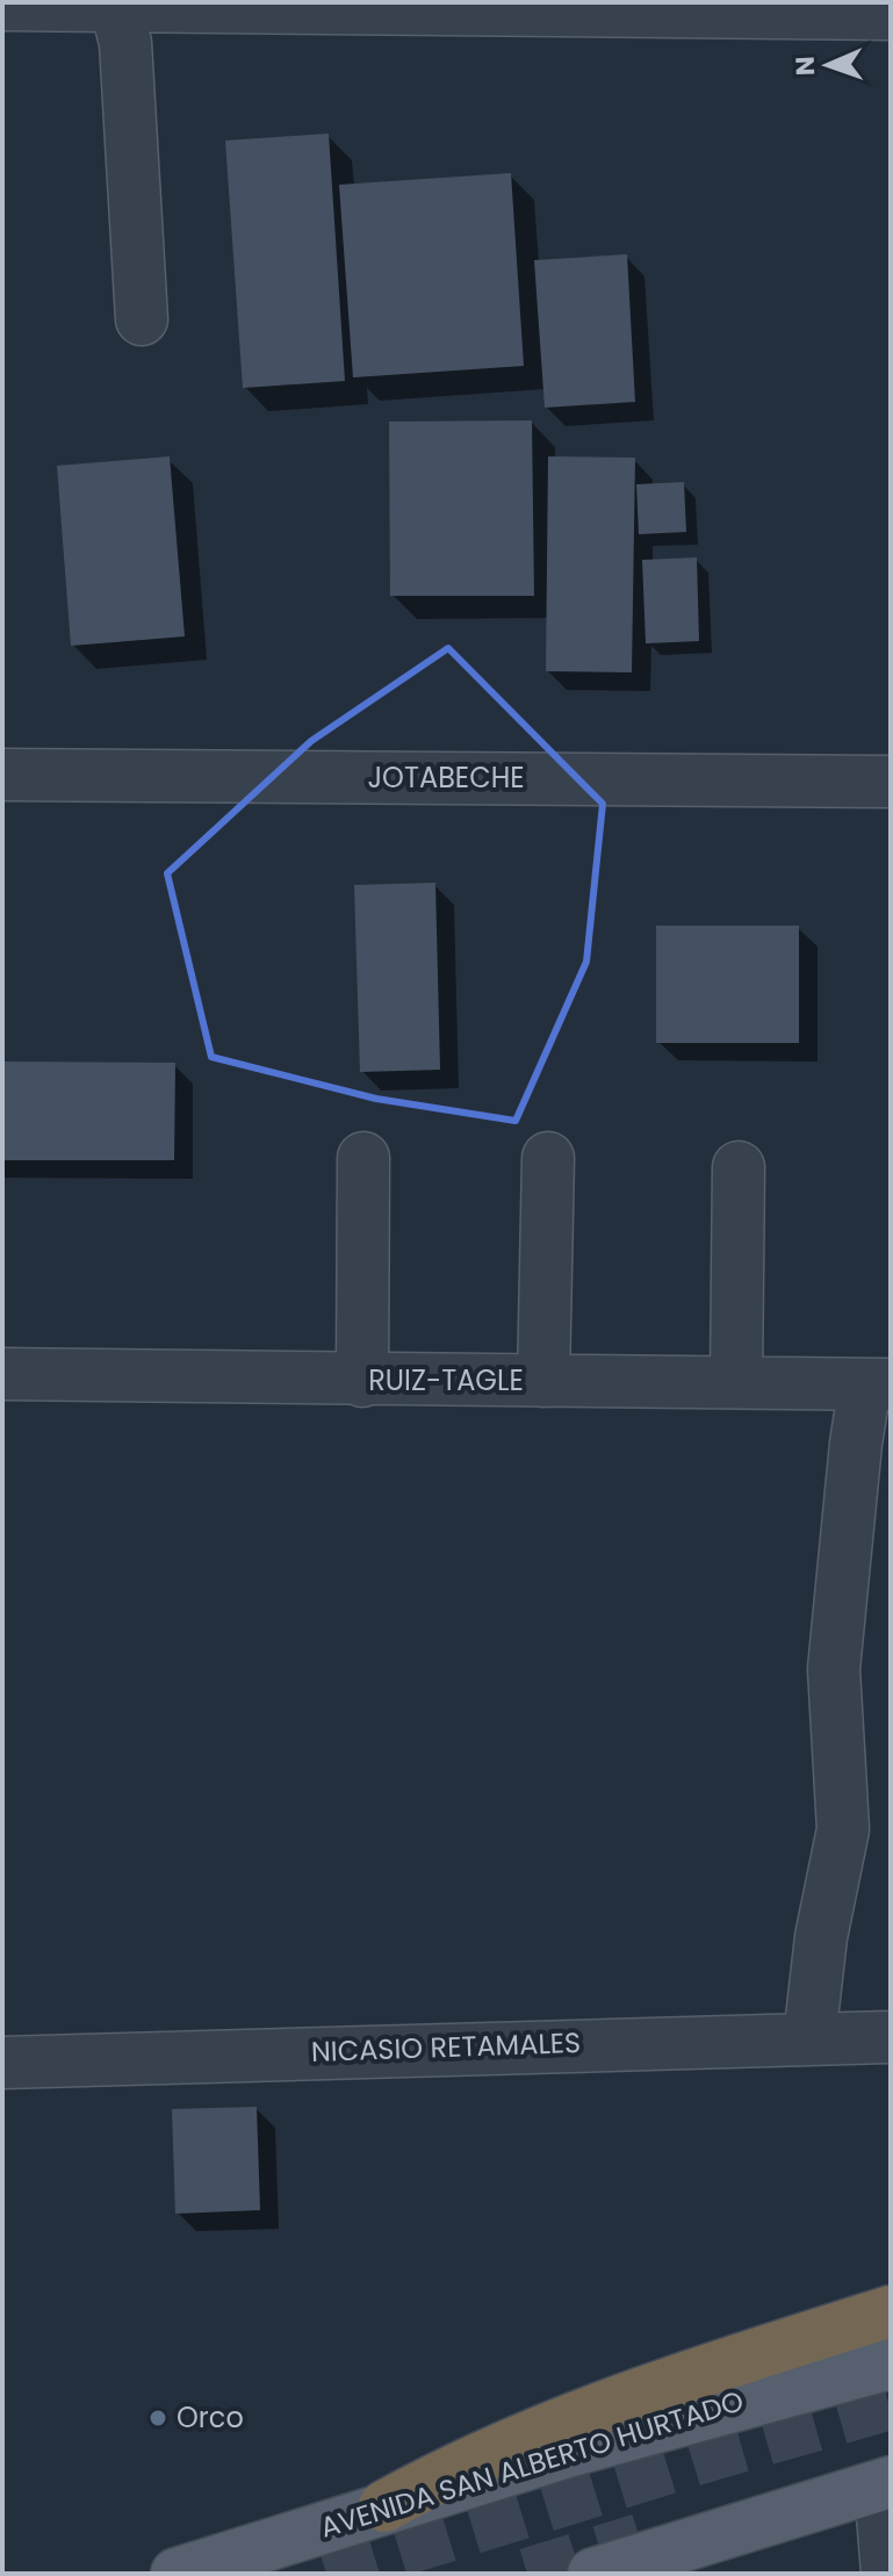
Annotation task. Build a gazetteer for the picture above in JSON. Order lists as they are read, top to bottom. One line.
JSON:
{"streets":{"main road":["AVENIDA SAN ALBERTO HURTADO"],"street":["JOTABECHE","RUIZ-TAGLE","NICASIO RETAMALES"]},"places":["Orco"],"north":"left"}
